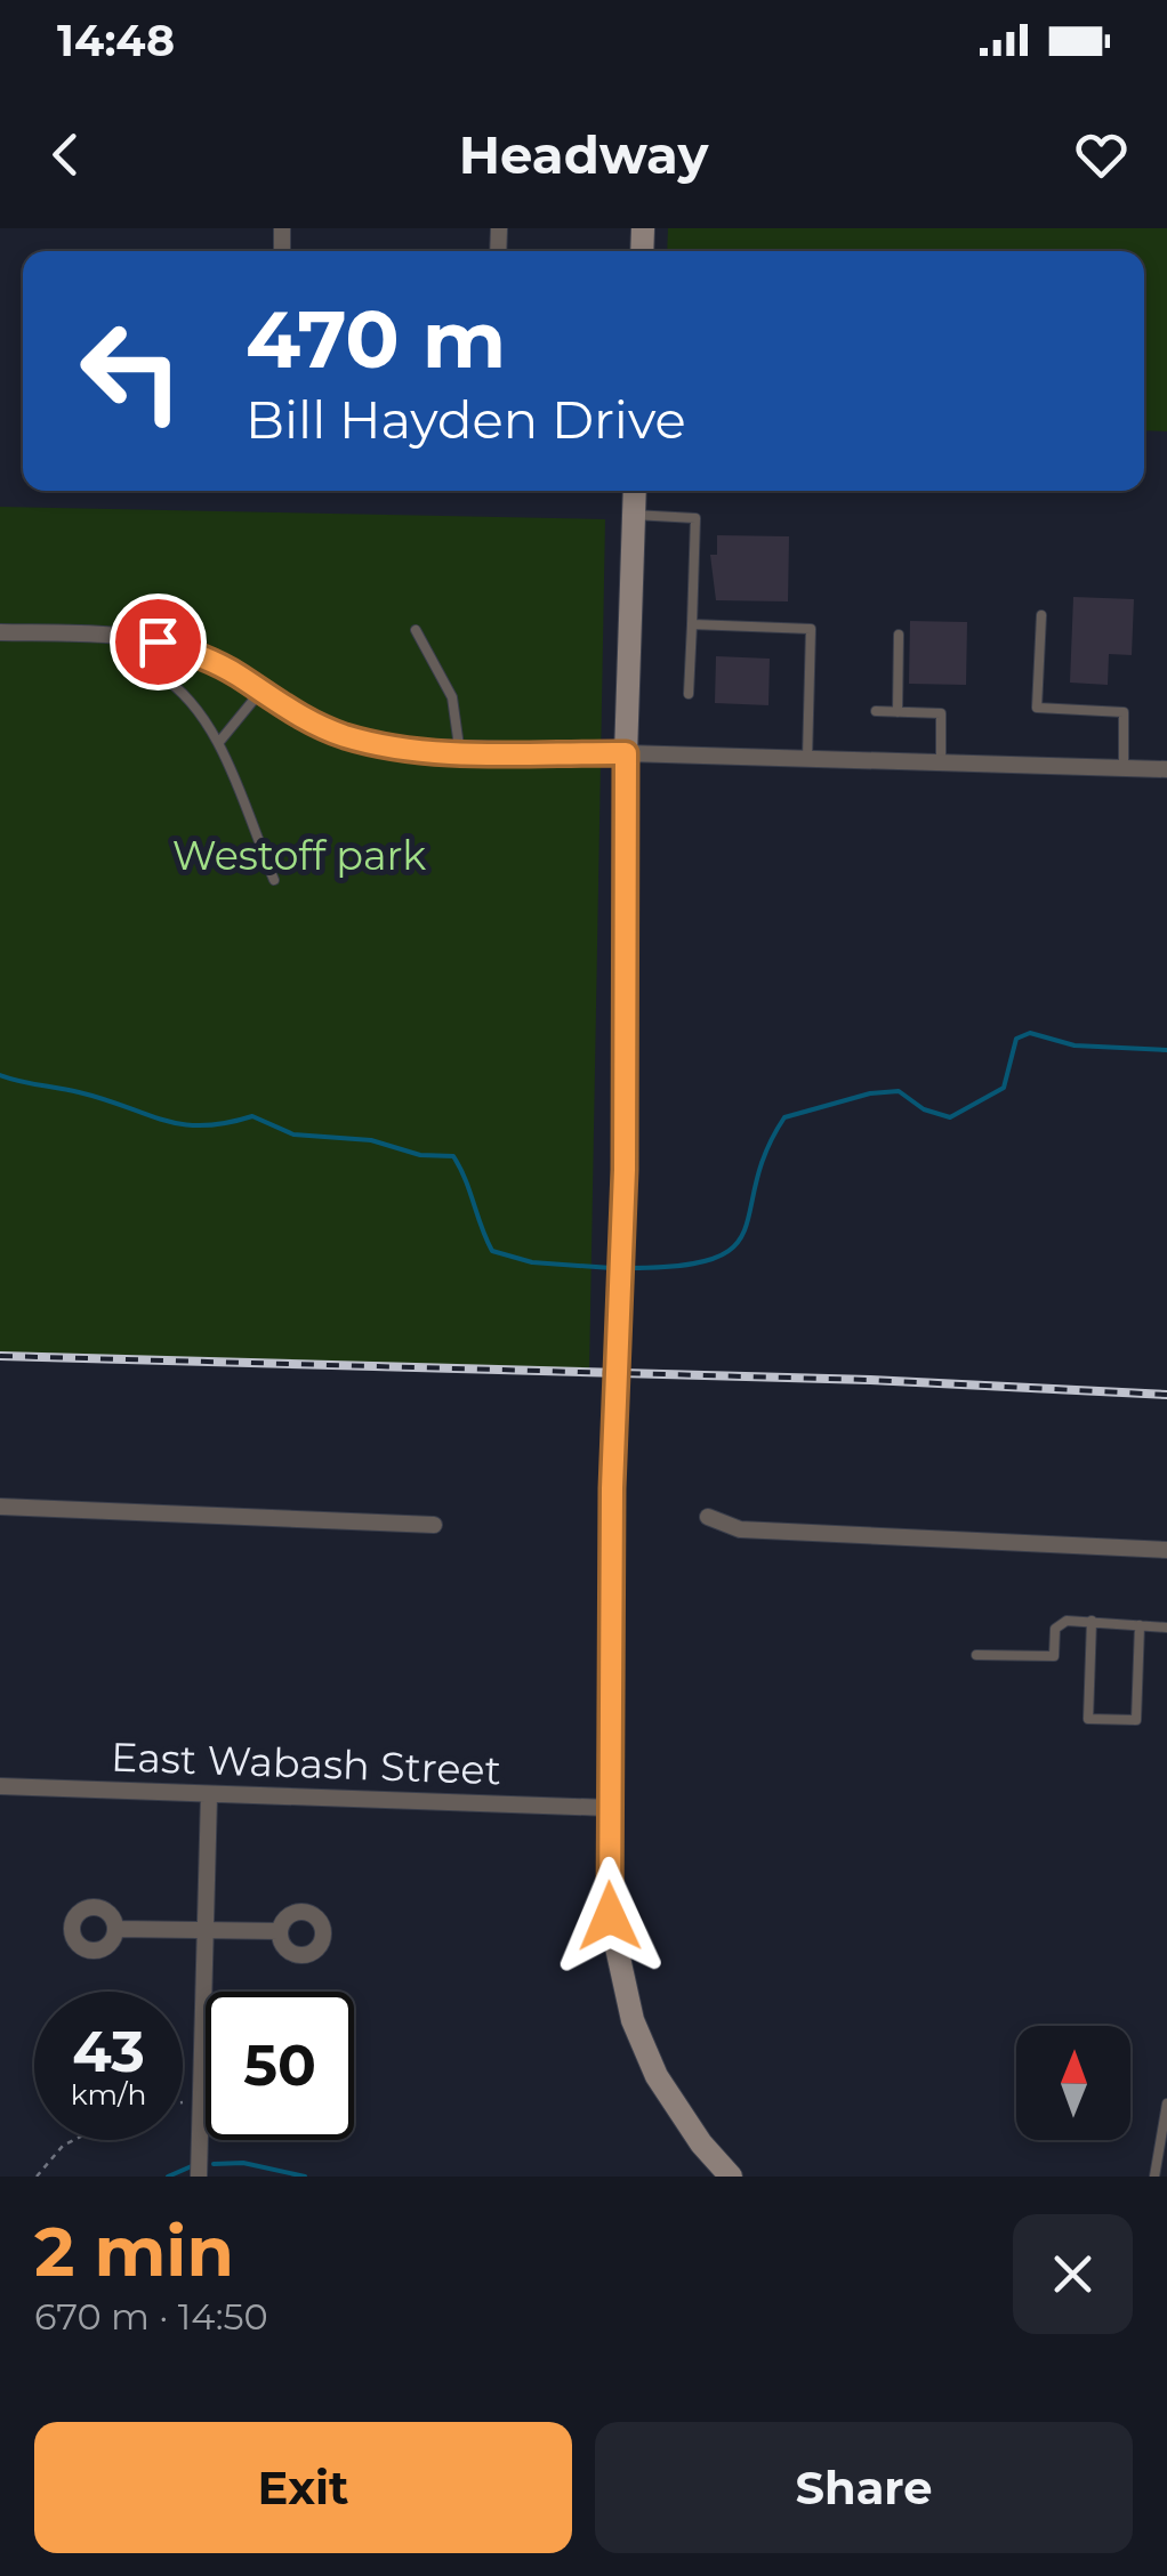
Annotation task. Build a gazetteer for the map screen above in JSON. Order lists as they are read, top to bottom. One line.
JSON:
{"streets":{"street":["East Wabash Street"]},"parks":["Westoff park"],"north":"top","page":{"status":"14:48","header":"Headway","turn":["470 m","Bill Hayden Drive"],"speed":"43 km/h","limit":"50","heading":["2 min","670 m · 14:50"],"buttons":["Exit","Share"]}}
